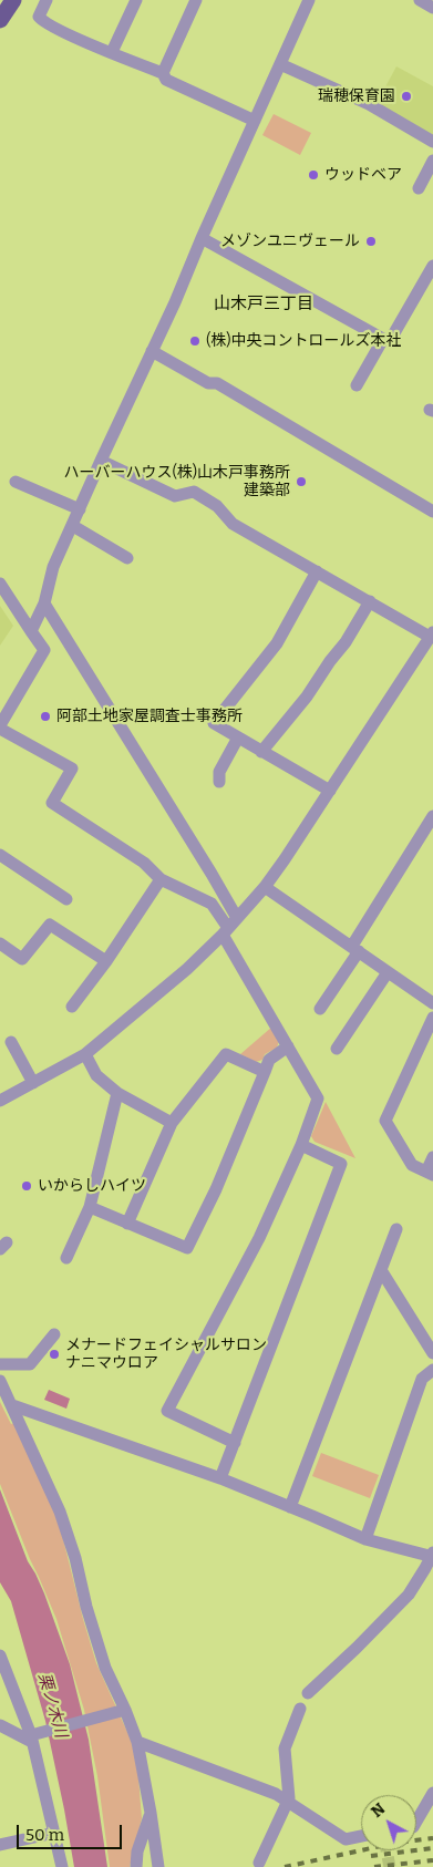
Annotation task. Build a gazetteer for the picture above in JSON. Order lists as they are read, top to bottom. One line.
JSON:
{"districts":["山木戸三丁目"],"water":["栗ノ木川"],"places":["瑞穂保育園","ウッドベア","メゾンユニヴェール","(株)中央コントロールズ本社","ハーバーハウス(株)山木戸事務所 建築部","阿部土地家屋調査士事務所","いからしハイツ","メナードフェイシャルサロン ナニマウロア"],"scale_bar":"50 m","north":"top left"}
